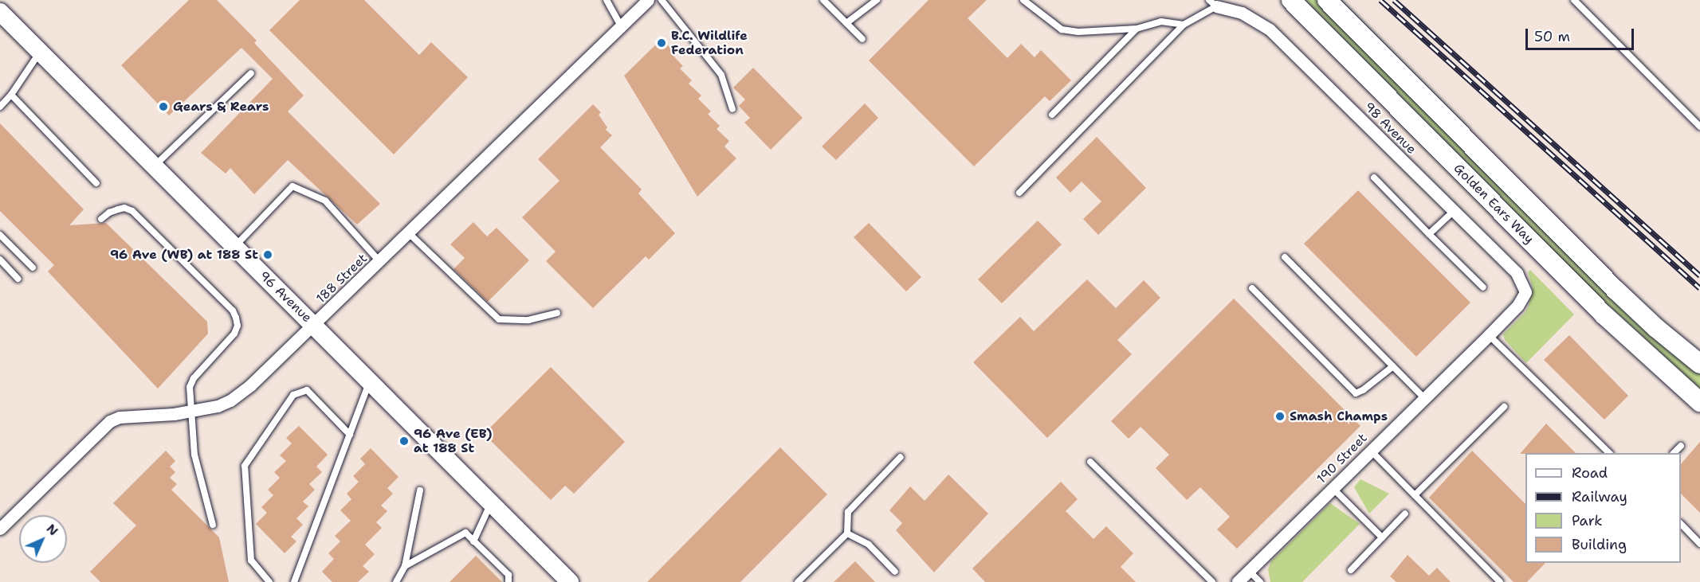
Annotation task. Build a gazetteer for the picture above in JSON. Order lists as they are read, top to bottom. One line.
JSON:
{"streets":{"main road":["Golden Ears Way","96 Avenue"],"street":["98 Avenue","188 Street","190 Street"]},"crossings":[["98 Avenue","190 Street"],["188 Street","96 Avenue"]],"places":["B.C. Wildlife Federation","Gears & Rears","96 Ave (WB) at 188 St","Smash Champs","96 Ave (EB) at 188 St"],"legend":["Road","Railway","Park","Building"],"scale_bar":"50 m","north":"top right"}
